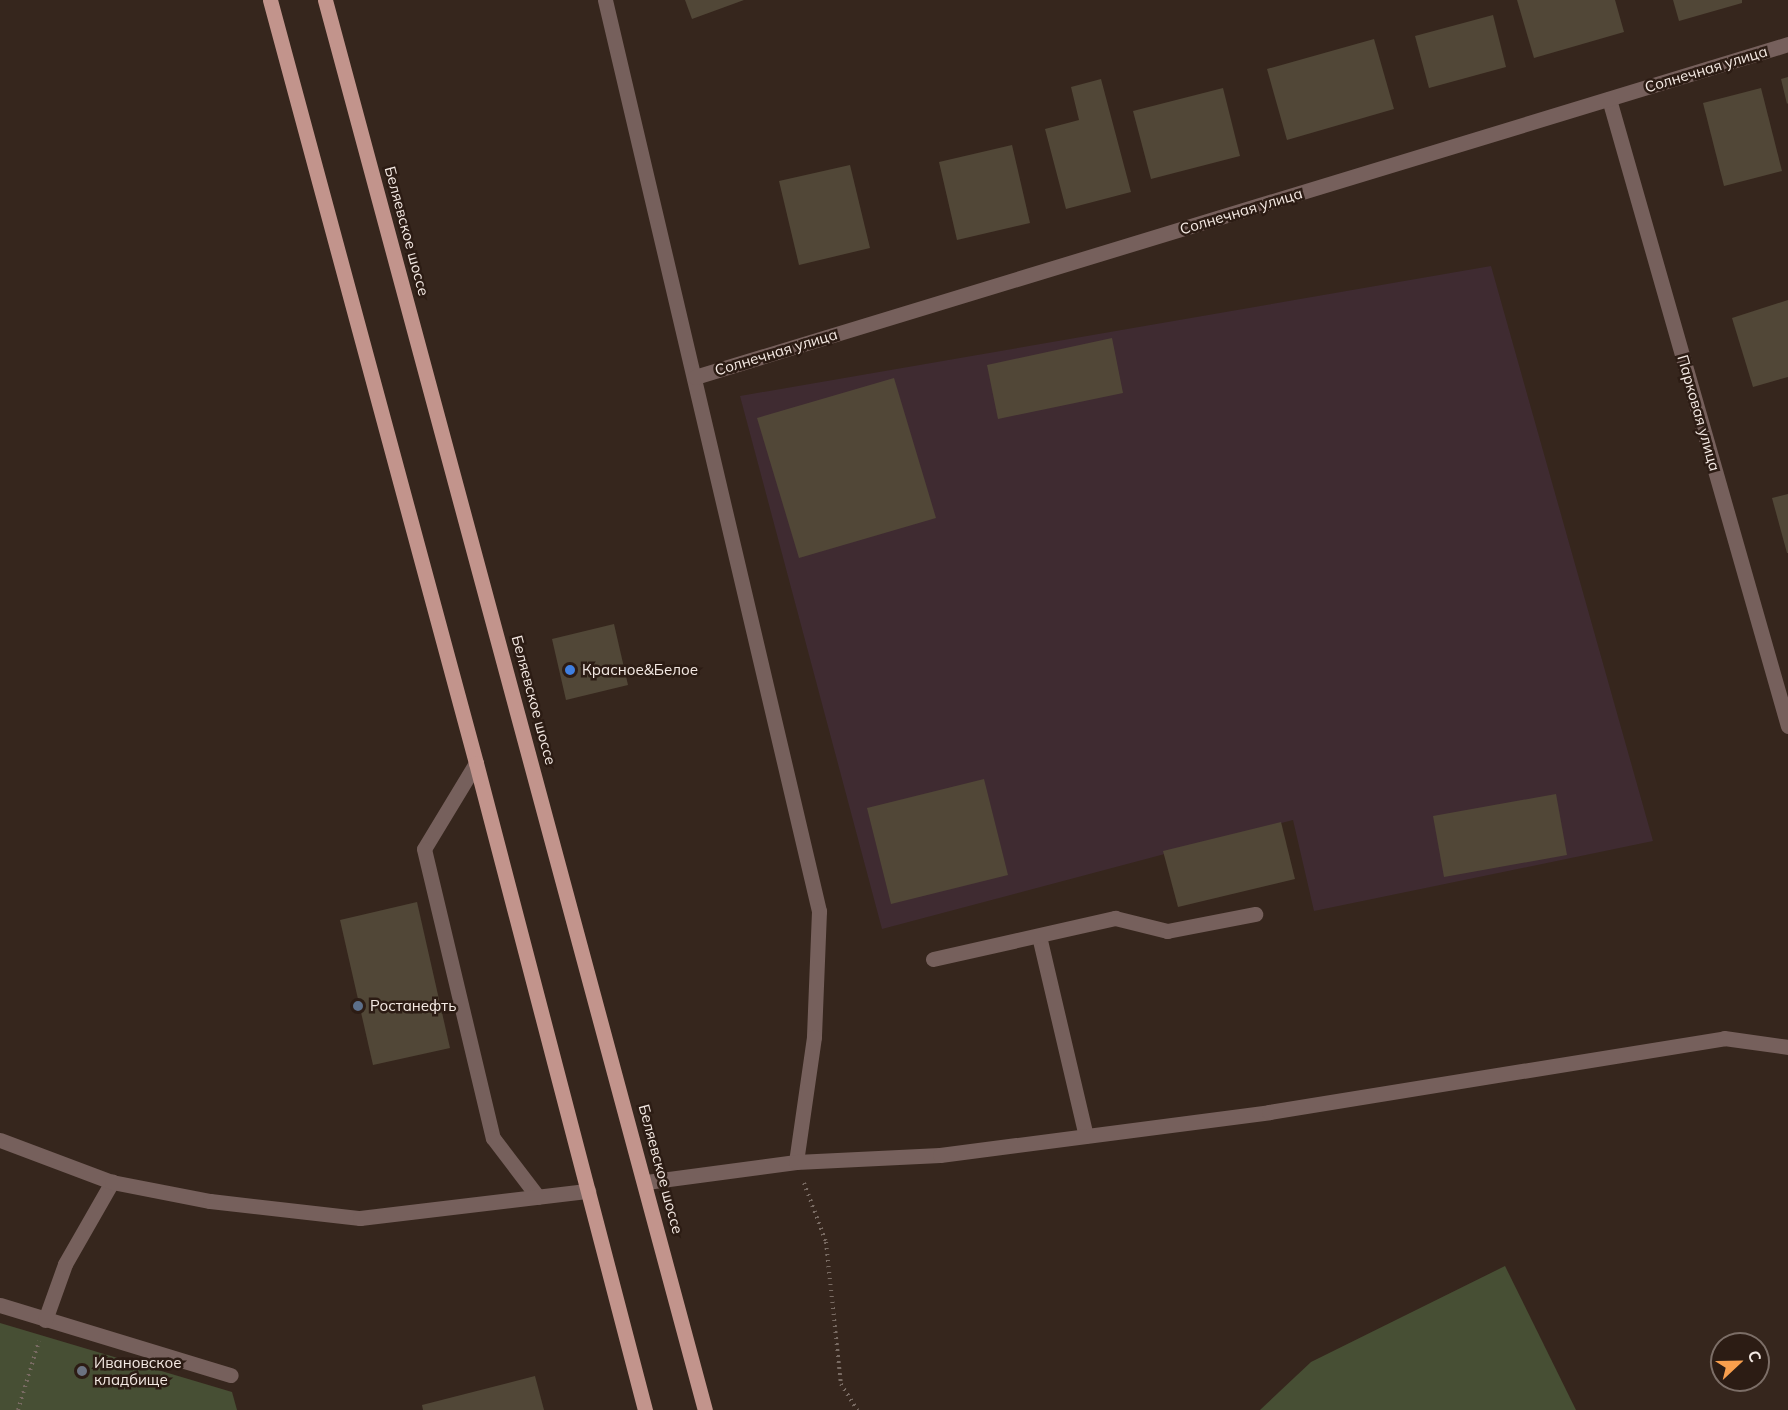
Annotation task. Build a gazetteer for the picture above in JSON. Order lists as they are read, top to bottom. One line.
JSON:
{"streets":{"main road":["Беляевское шоссе"],"street":["Солнечная улица","Парковая улица"]},"crossings":[["Солнечная улица","Парковая улица"]],"places":["Красное&Белое","Ростанефть","Ивановское кладбище"],"north":"right"}
